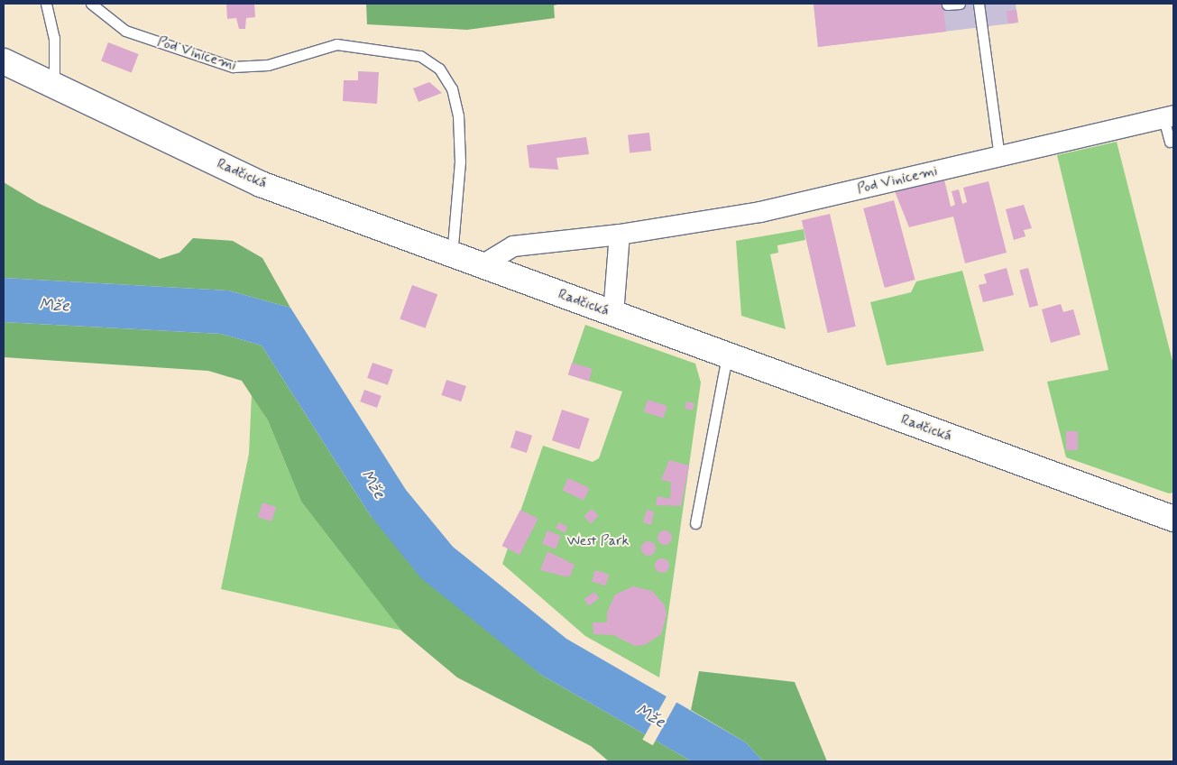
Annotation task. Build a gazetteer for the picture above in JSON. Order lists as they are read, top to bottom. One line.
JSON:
{"streets":{"street":["Pod Vinicemi","Radčická"]},"crossings":[["Pod Vinicemi","Radčická"]],"water":["Mže"],"parks":["West Park"]}
